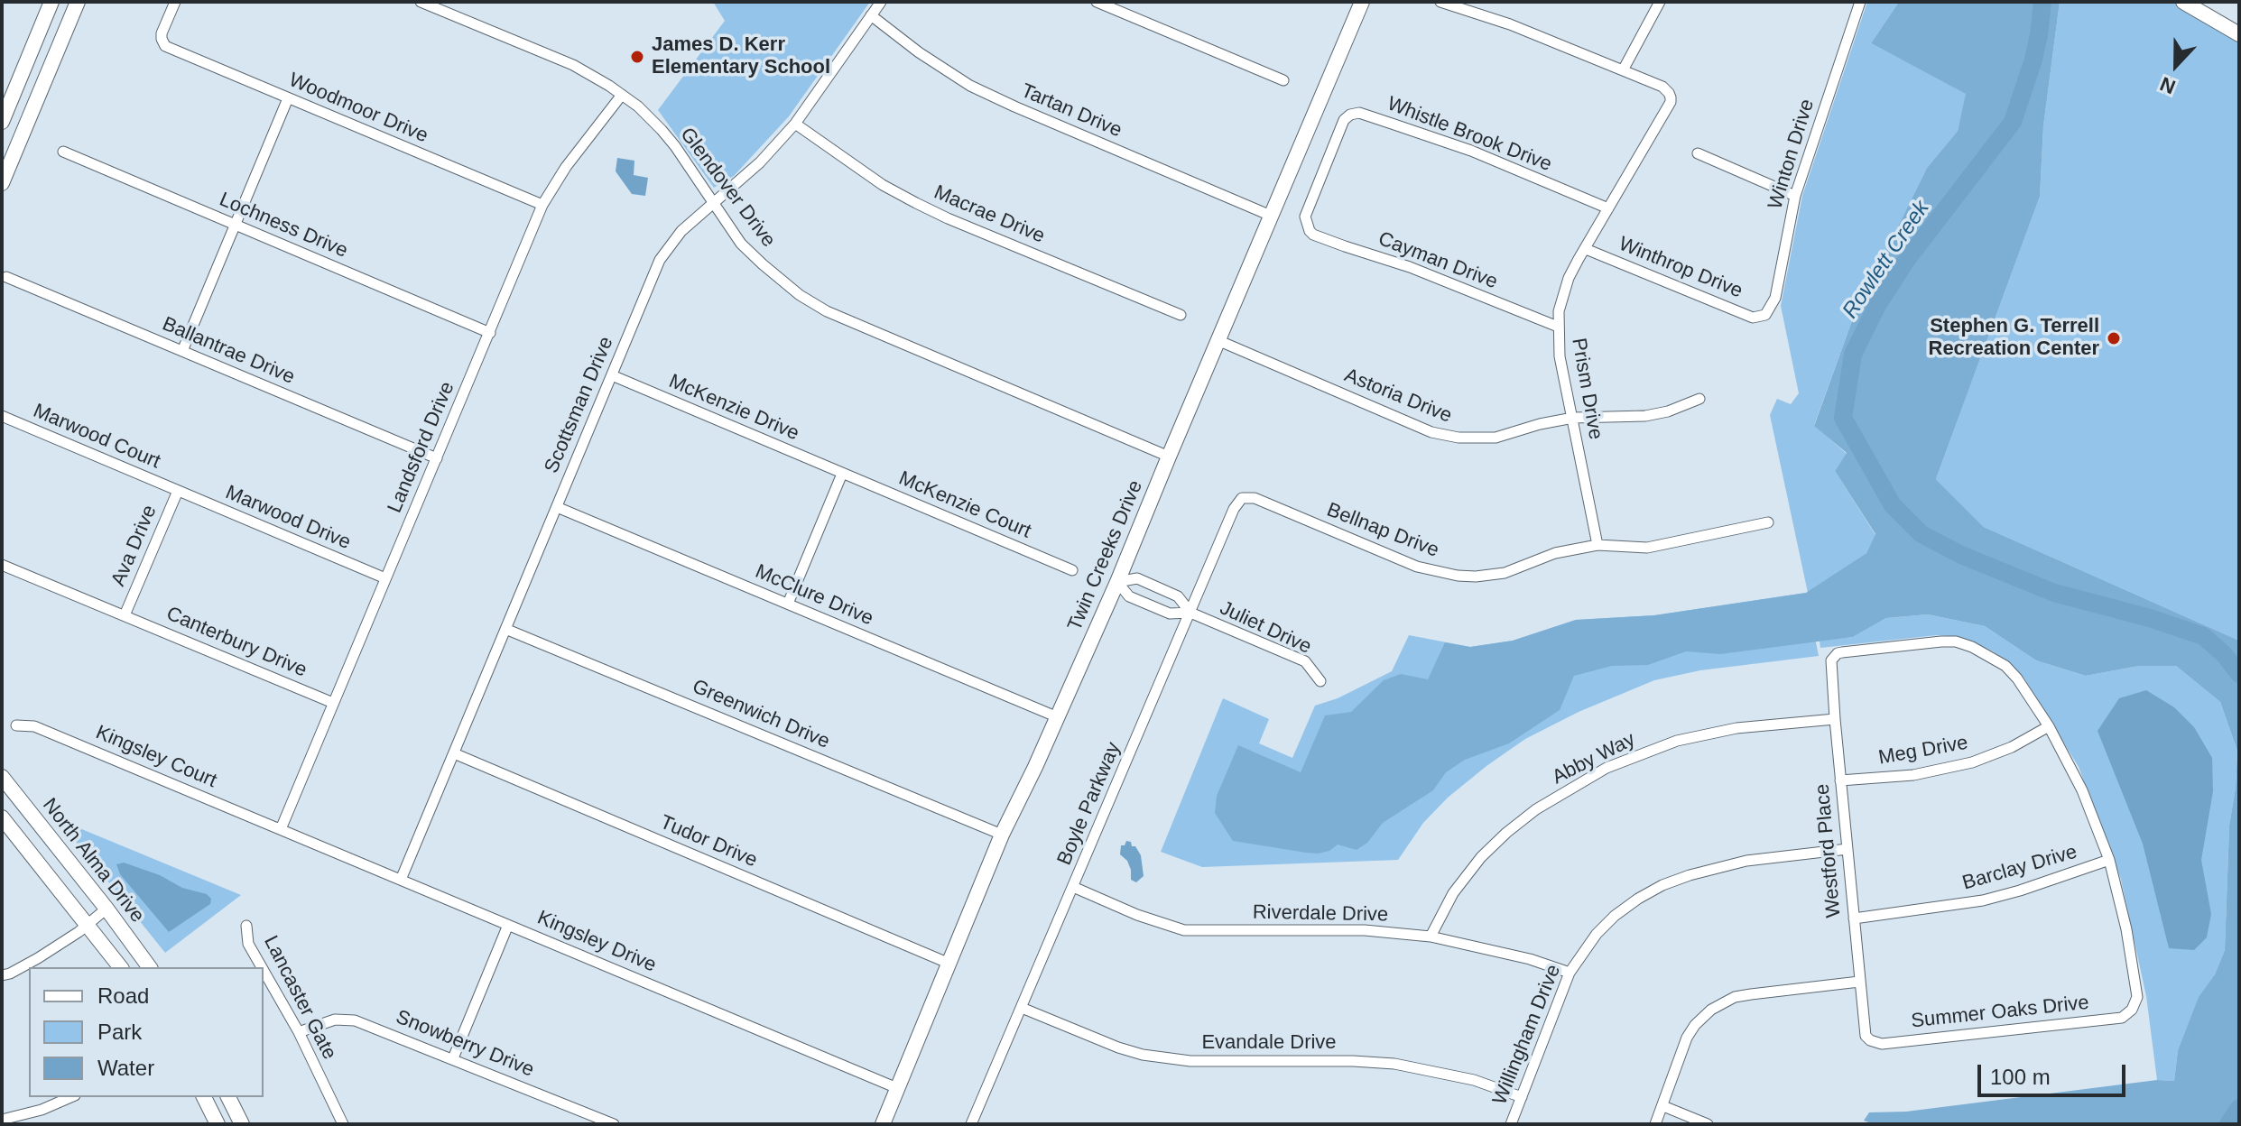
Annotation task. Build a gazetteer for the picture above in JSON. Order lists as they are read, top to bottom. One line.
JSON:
{"streets":{"street":["Woodmoor Drive","Tartan Drive","Whistle Brook Drive","Winton Drive","Glendover Drive","Macrae Drive","Lochness Drive","Cayman Drive","Winthrop Drive","Ballantrae Drive","Prism Drive","Astoria Drive","Scottsman Drive","McKenzie Drive","Marwood Court","Landsford Drive","McKenzie Court","Marwood Drive","Bellnap Drive","Ava Drive","Twin Creeks Drive","McClure Drive","Juliet Drive","Canterbury Drive","Greenwich Drive","Meg Drive","Kingsley Court","Abby Way","Boyle Parkway","Tudor Drive","Westford Place","North Alma Drive","Barclay Drive","Riverdale Drive","Kingsley Drive","Lancaster Gate","Summer Oaks Drive","Willingham Drive","Evandale Drive","Snowberry Drive"]},"crossings":[["Woodmoor Drive","Landsford Drive"],["Tartan Drive","Scottsman Drive"],["Tartan Drive","Twin Creeks Drive"],["Whistle Brook Drive","Cayman Drive"],["Whistle Brook Drive","Prism Drive"],["Winton Drive","Winthrop Drive"],["Glendover Drive","Scottsman Drive"],["Glendover Drive","Landsford Drive"],["Glendover Drive","Twin Creeks Drive"],["Macrae Drive","Scottsman Drive"],["Lochness Drive","Landsford Drive"],["Cayman Drive","Prism Drive"],["Winthrop Drive","Prism Drive"],["Ballantrae Drive","Landsford Drive"],["Prism Drive","Astoria Drive"],["Prism Drive","Bellnap Drive"],["Astoria Drive","Twin Creeks Drive"],["Scottsman Drive","McKenzie Drive"],["Scottsman Drive","McClure Drive"],["Scottsman Drive","Greenwich Drive"],["Scottsman Drive","Tudor Drive"],["Scottsman Drive","Kingsley Drive"],["McKenzie Drive","McKenzie Court"],["Marwood Court","Marwood Drive"],["Marwood Court","Ava Drive"],["Landsford Drive","Marwood Drive"],["Landsford Drive","Canterbury Drive"],["Landsford Drive","Kingsley Court"],["Landsford Drive","Kingsley Drive"],["Marwood Drive","Ava Drive"],["Bellnap Drive","Boyle Parkway"],["Ava Drive","Canterbury Drive"],["Twin Creeks Drive","McClure Drive"],["Twin Creeks Drive","Juliet Drive"],["Twin Creeks Drive","Greenwich Drive"],["Twin Creeks Drive","Tudor Drive"],["Twin Creeks Drive","Kingsley Drive"],["Juliet Drive","Boyle Parkway"],["Meg Drive","Westford Place"],["Kingsley Court","Kingsley Drive"],["Abby Way","Westford Place"],["Abby Way","Riverdale Drive"],["Boyle Parkway","Riverdale Drive"],["Boyle Parkway","Evandale Drive"],["Westford Place","Barclay Drive"],["Westford Place","Summer Oaks Drive"],["Westford Place","Willingham Drive"],["Barclay Drive","Summer Oaks Drive"],["Riverdale Drive","Willingham Drive"],["Lancaster Gate","Snowberry Drive"],["Willingham Drive","Evandale Drive"]],"water":["Rowlett Creek"],"places":["James D. Kerr Elementary School","Stephen G. Terrell Recreation Center"],"legend":["Road","Park","Water"],"scale_bar":"100 m","north":"bottom"}
